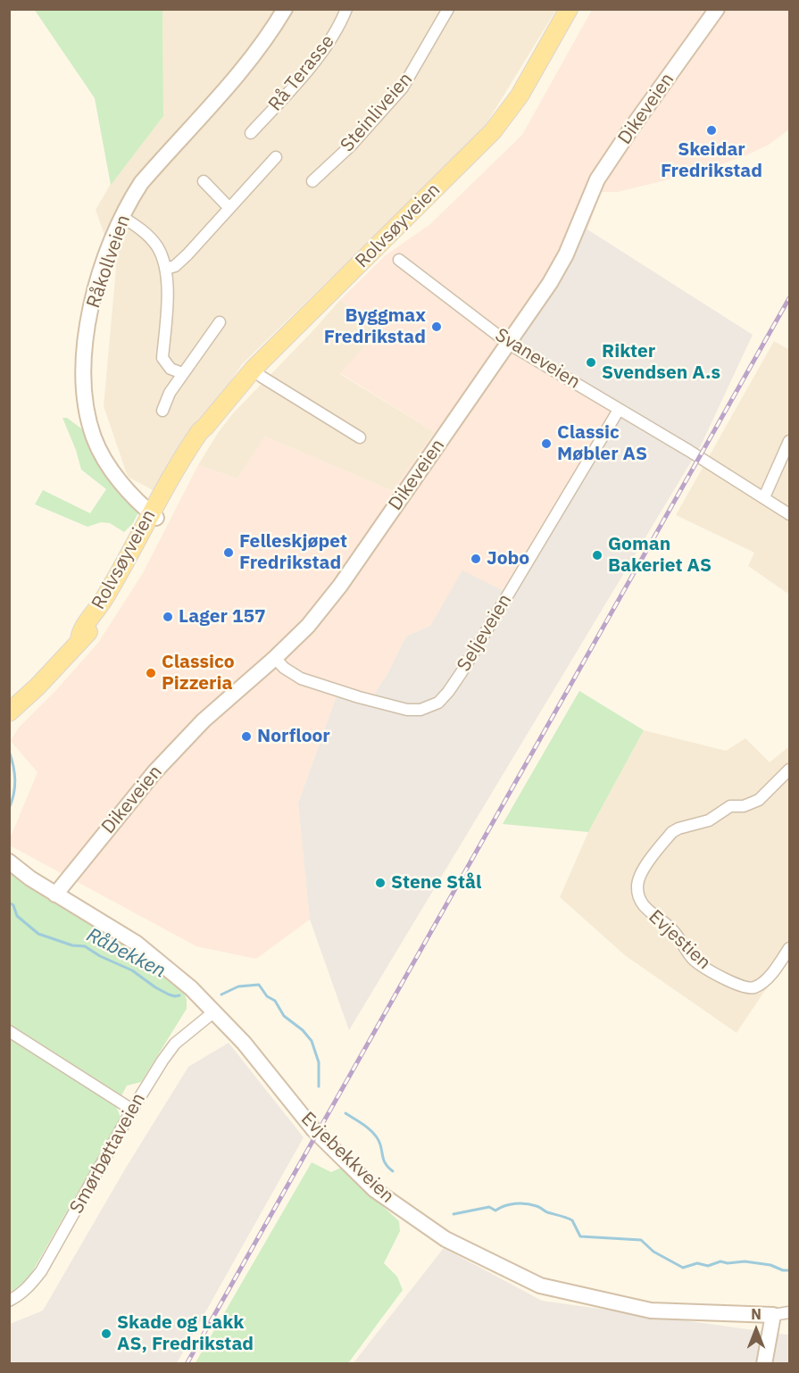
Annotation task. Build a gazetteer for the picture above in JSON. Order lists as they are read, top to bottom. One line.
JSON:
{"streets":{"main road":["Rolvsøyveien"],"street":["Rå Terasse","Dikeveien","Steinliveien","Råkollveien","Svaneveien","Seljeveien","Evjestien","Smørbøttaveien","Evjebekkveien"]},"crossings":[["Dikeveien","Svaneveien"],["Dikeveien","Seljeveien"],["Dikeveien","Evjebekkveien"],["Rolvsøyveien","Råkollveien"],["Svaneveien","Seljeveien"],["Smørbøttaveien","Evjebekkveien"]],"water":["Råbekken"],"places":["Skeidar Fredrikstad","Byggmax Fredrikstad","Rikter Svendsen A.s","Classic Møbler AS","Felleskjøpet Fredrikstad","Goman Bakeriet AS","Jobo","Lager 157","Classico Pizzeria","Norfloor","Stene Stål","Skade og Lakk AS, Fredrikstad"],"north":"top"}
